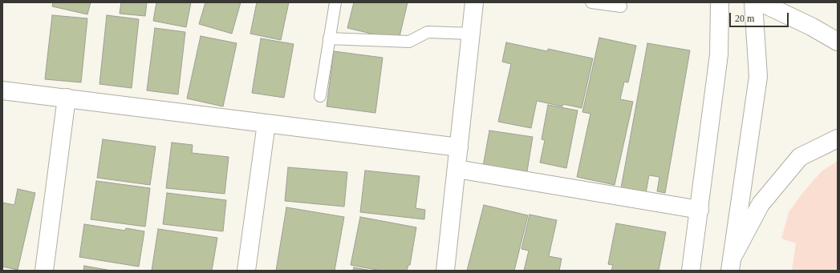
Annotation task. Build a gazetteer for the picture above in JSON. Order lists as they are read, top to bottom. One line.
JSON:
{"scale_bar":"20 m"}
